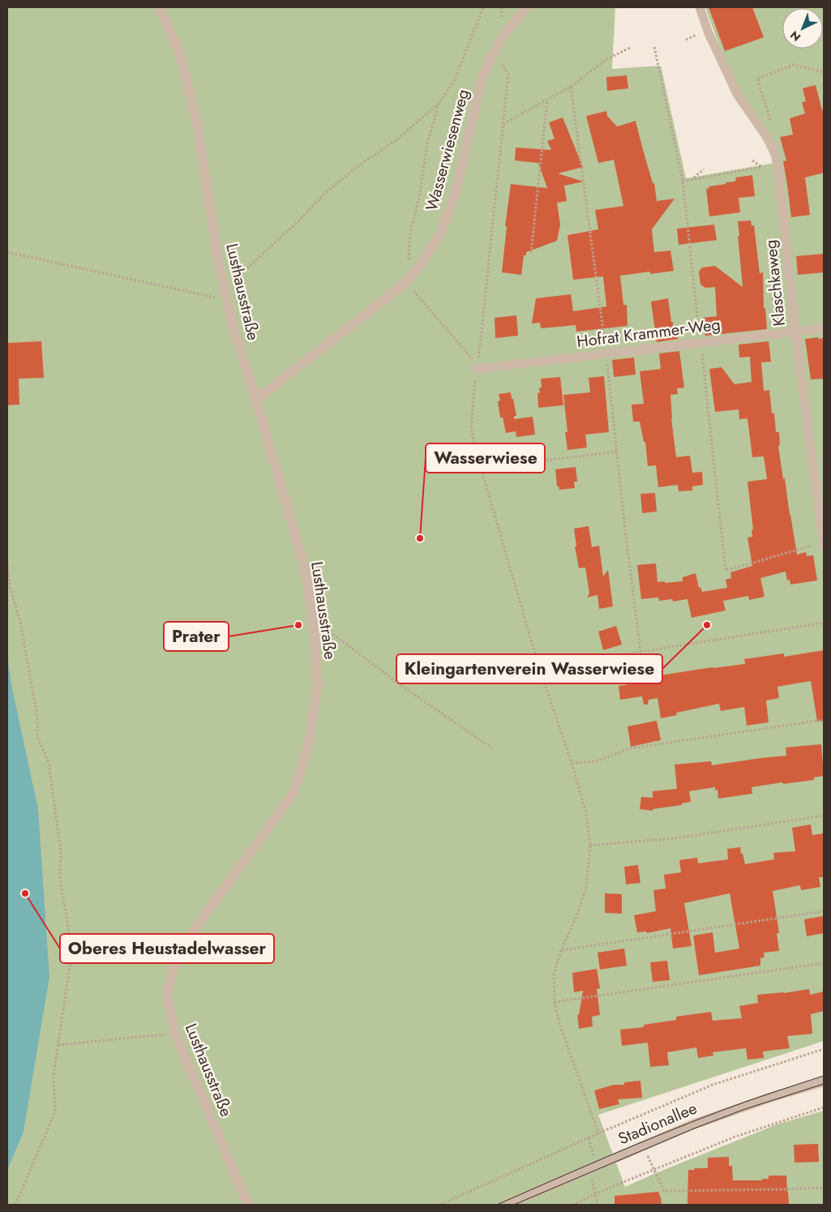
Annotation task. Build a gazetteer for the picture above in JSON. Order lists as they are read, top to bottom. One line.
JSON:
{"streets":{"street":["Wasserwiesenweg","Lusthausstraße","Stadionallee"],"lane":["Klaschkaweg","Hofrat Krammer-Weg"]},"crossings":[["Wasserwiesenweg","Lusthausstraße"],["Klaschkaweg","Hofrat Krammer-Weg"]],"places":["Wasserwiese","Prater","Kleingartenverein Wasserwiese","Oberes Heustadelwasser"],"north":"bottom left"}
